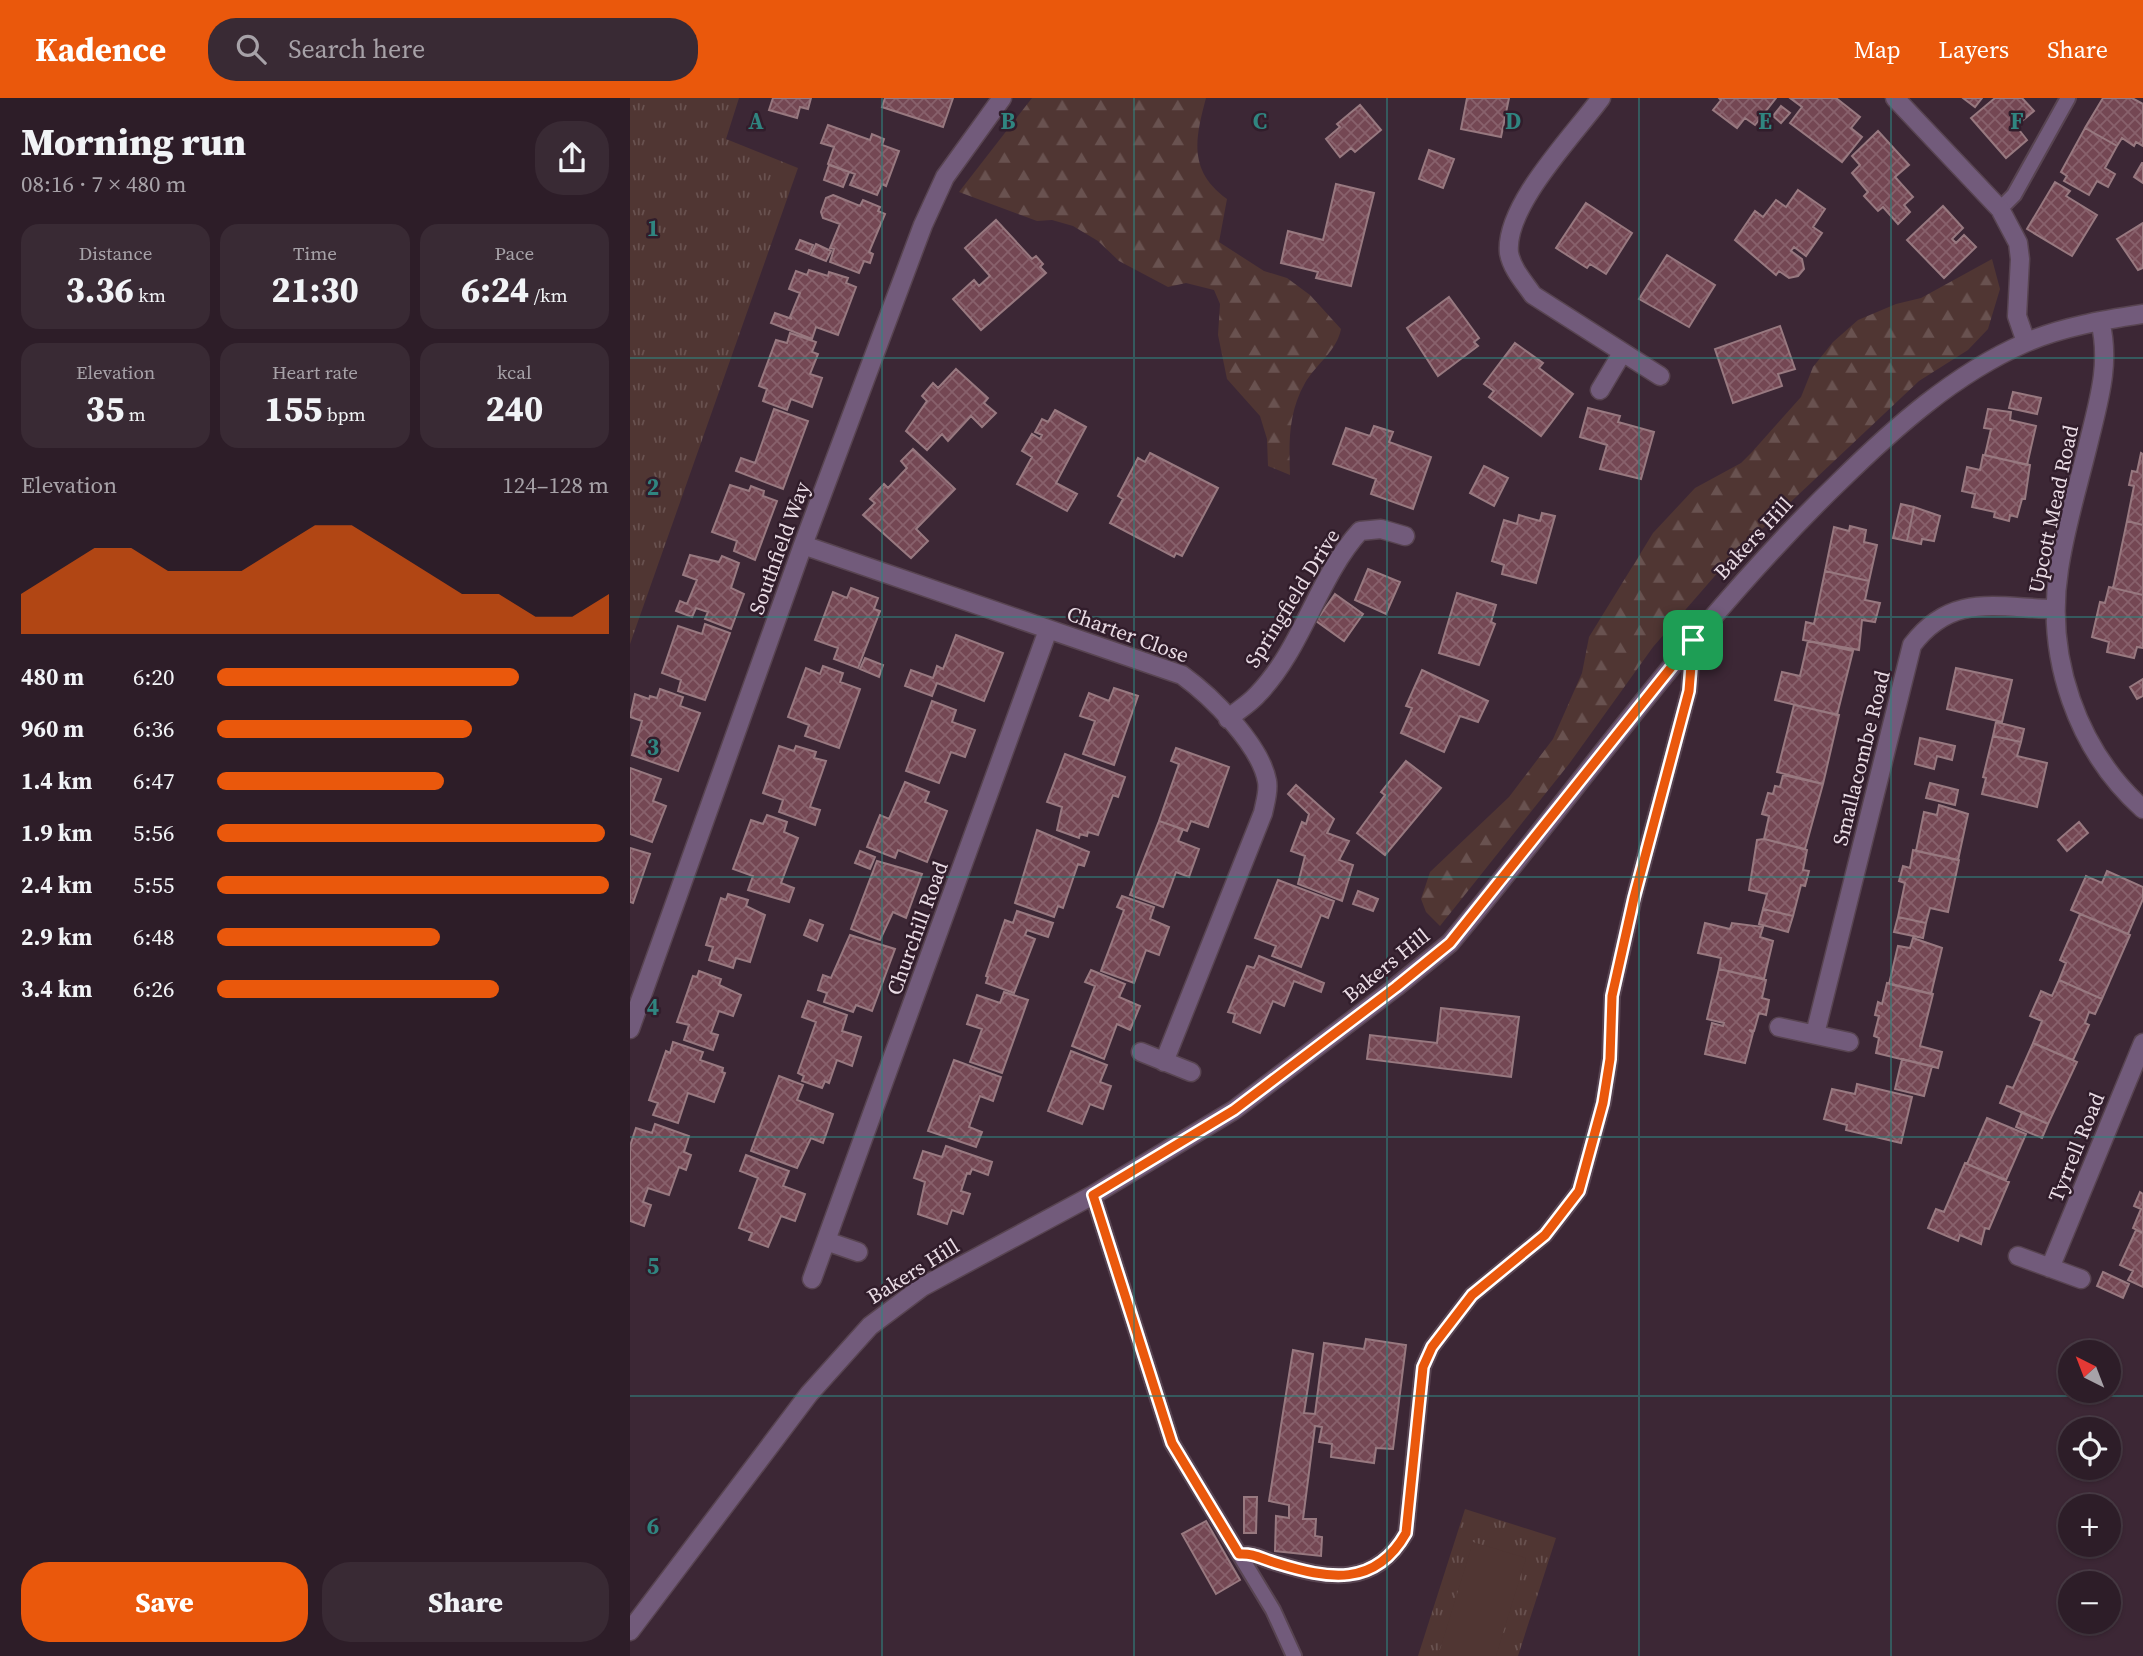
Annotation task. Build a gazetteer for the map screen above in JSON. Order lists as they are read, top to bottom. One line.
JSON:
{"streets":{"street":["Upcott Mead Road","Bakers Hill","Southfield Way","Springfield Drive","Charter Close","Smallacombe Road","Churchill Road","Tyrrell Road"]},"crossings":[["Upcott Mead Road","Bakers Hill"],["Upcott Mead Road","Smallacombe Road"],["Southfield Way","Charter Close"],["Springfield Drive","Charter Close"],["Charter Close","Churchill Road"]],"north":"top left","page":{"header":"Kadence","search":"Search here","nav":["Map","Layers","Share"],"heading":["Morning run","08:16 · 7 × 480 m"],"stats":[["Distance","3.36 km"],["Time","21:30"],["Pace","6:24 /km"],["Elevation","35 m"],["Heart rate","155 bpm"],["kcal","240"]],"chart":["Elevation","124–128 m"],"list":[{"name":"480 m","note":"6:20"},{"name":"960 m","note":"6:36"},{"name":"1.4 km","note":"6:47"},{"name":"1.9 km","note":"5:56"},{"name":"2.4 km","note":"5:55"},{"name":"2.9 km","note":"6:48"},{"name":"3.4 km","note":"6:26"}],"map_buttons":["+","−"],"buttons":["Save","Share"]},"grid":{"columns":["A","B","C","D","E","F"],"rows":["1","2","3","4","5","6"]}}
